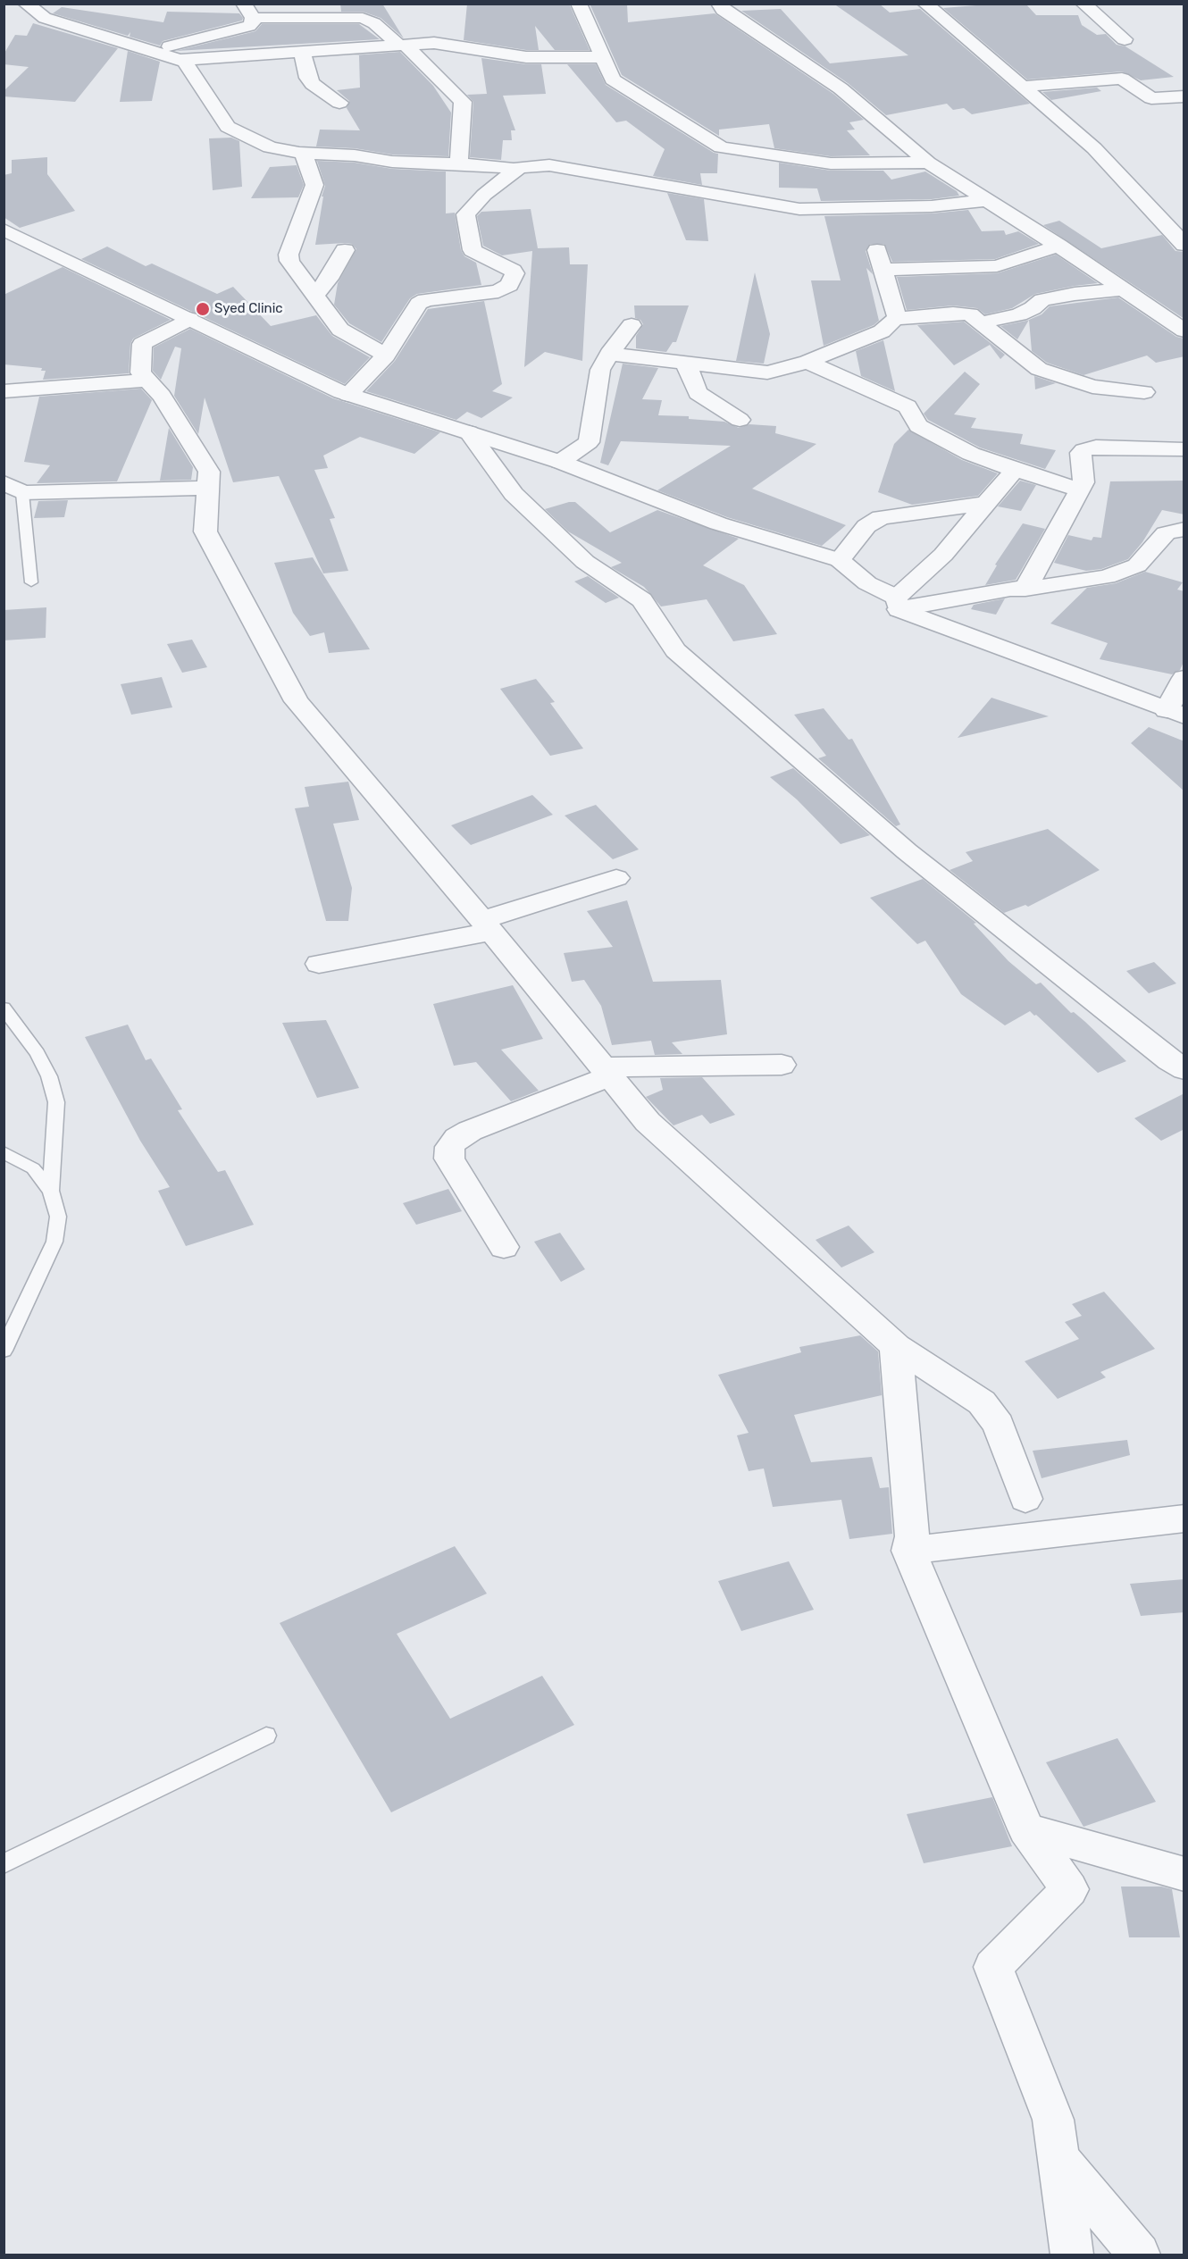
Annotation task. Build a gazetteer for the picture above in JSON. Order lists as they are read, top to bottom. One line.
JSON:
{"places":["Syed Clinic"]}
